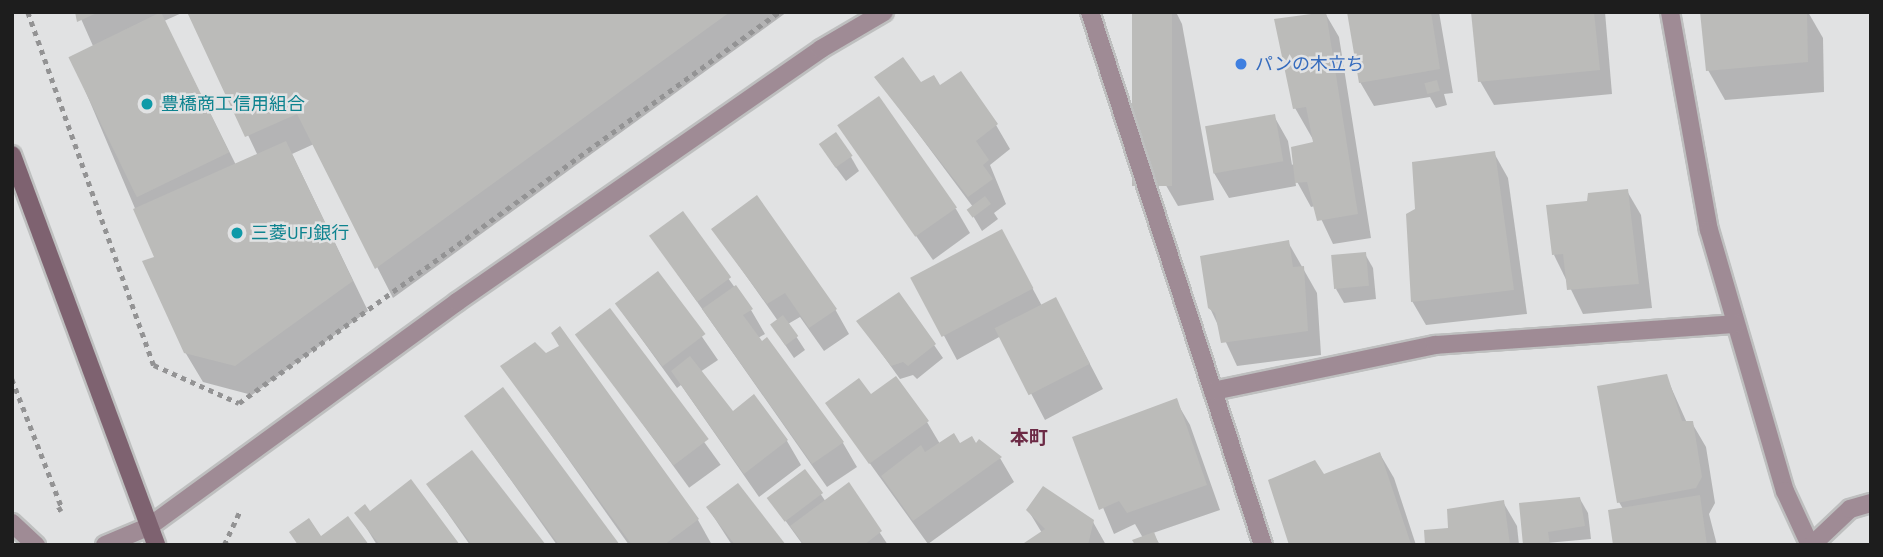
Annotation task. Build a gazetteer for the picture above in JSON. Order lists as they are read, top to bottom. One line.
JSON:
{"districts":["本町"],"places":["パンの木立ち","豊橋商工信用組合","三菱UFJ銀行"]}
